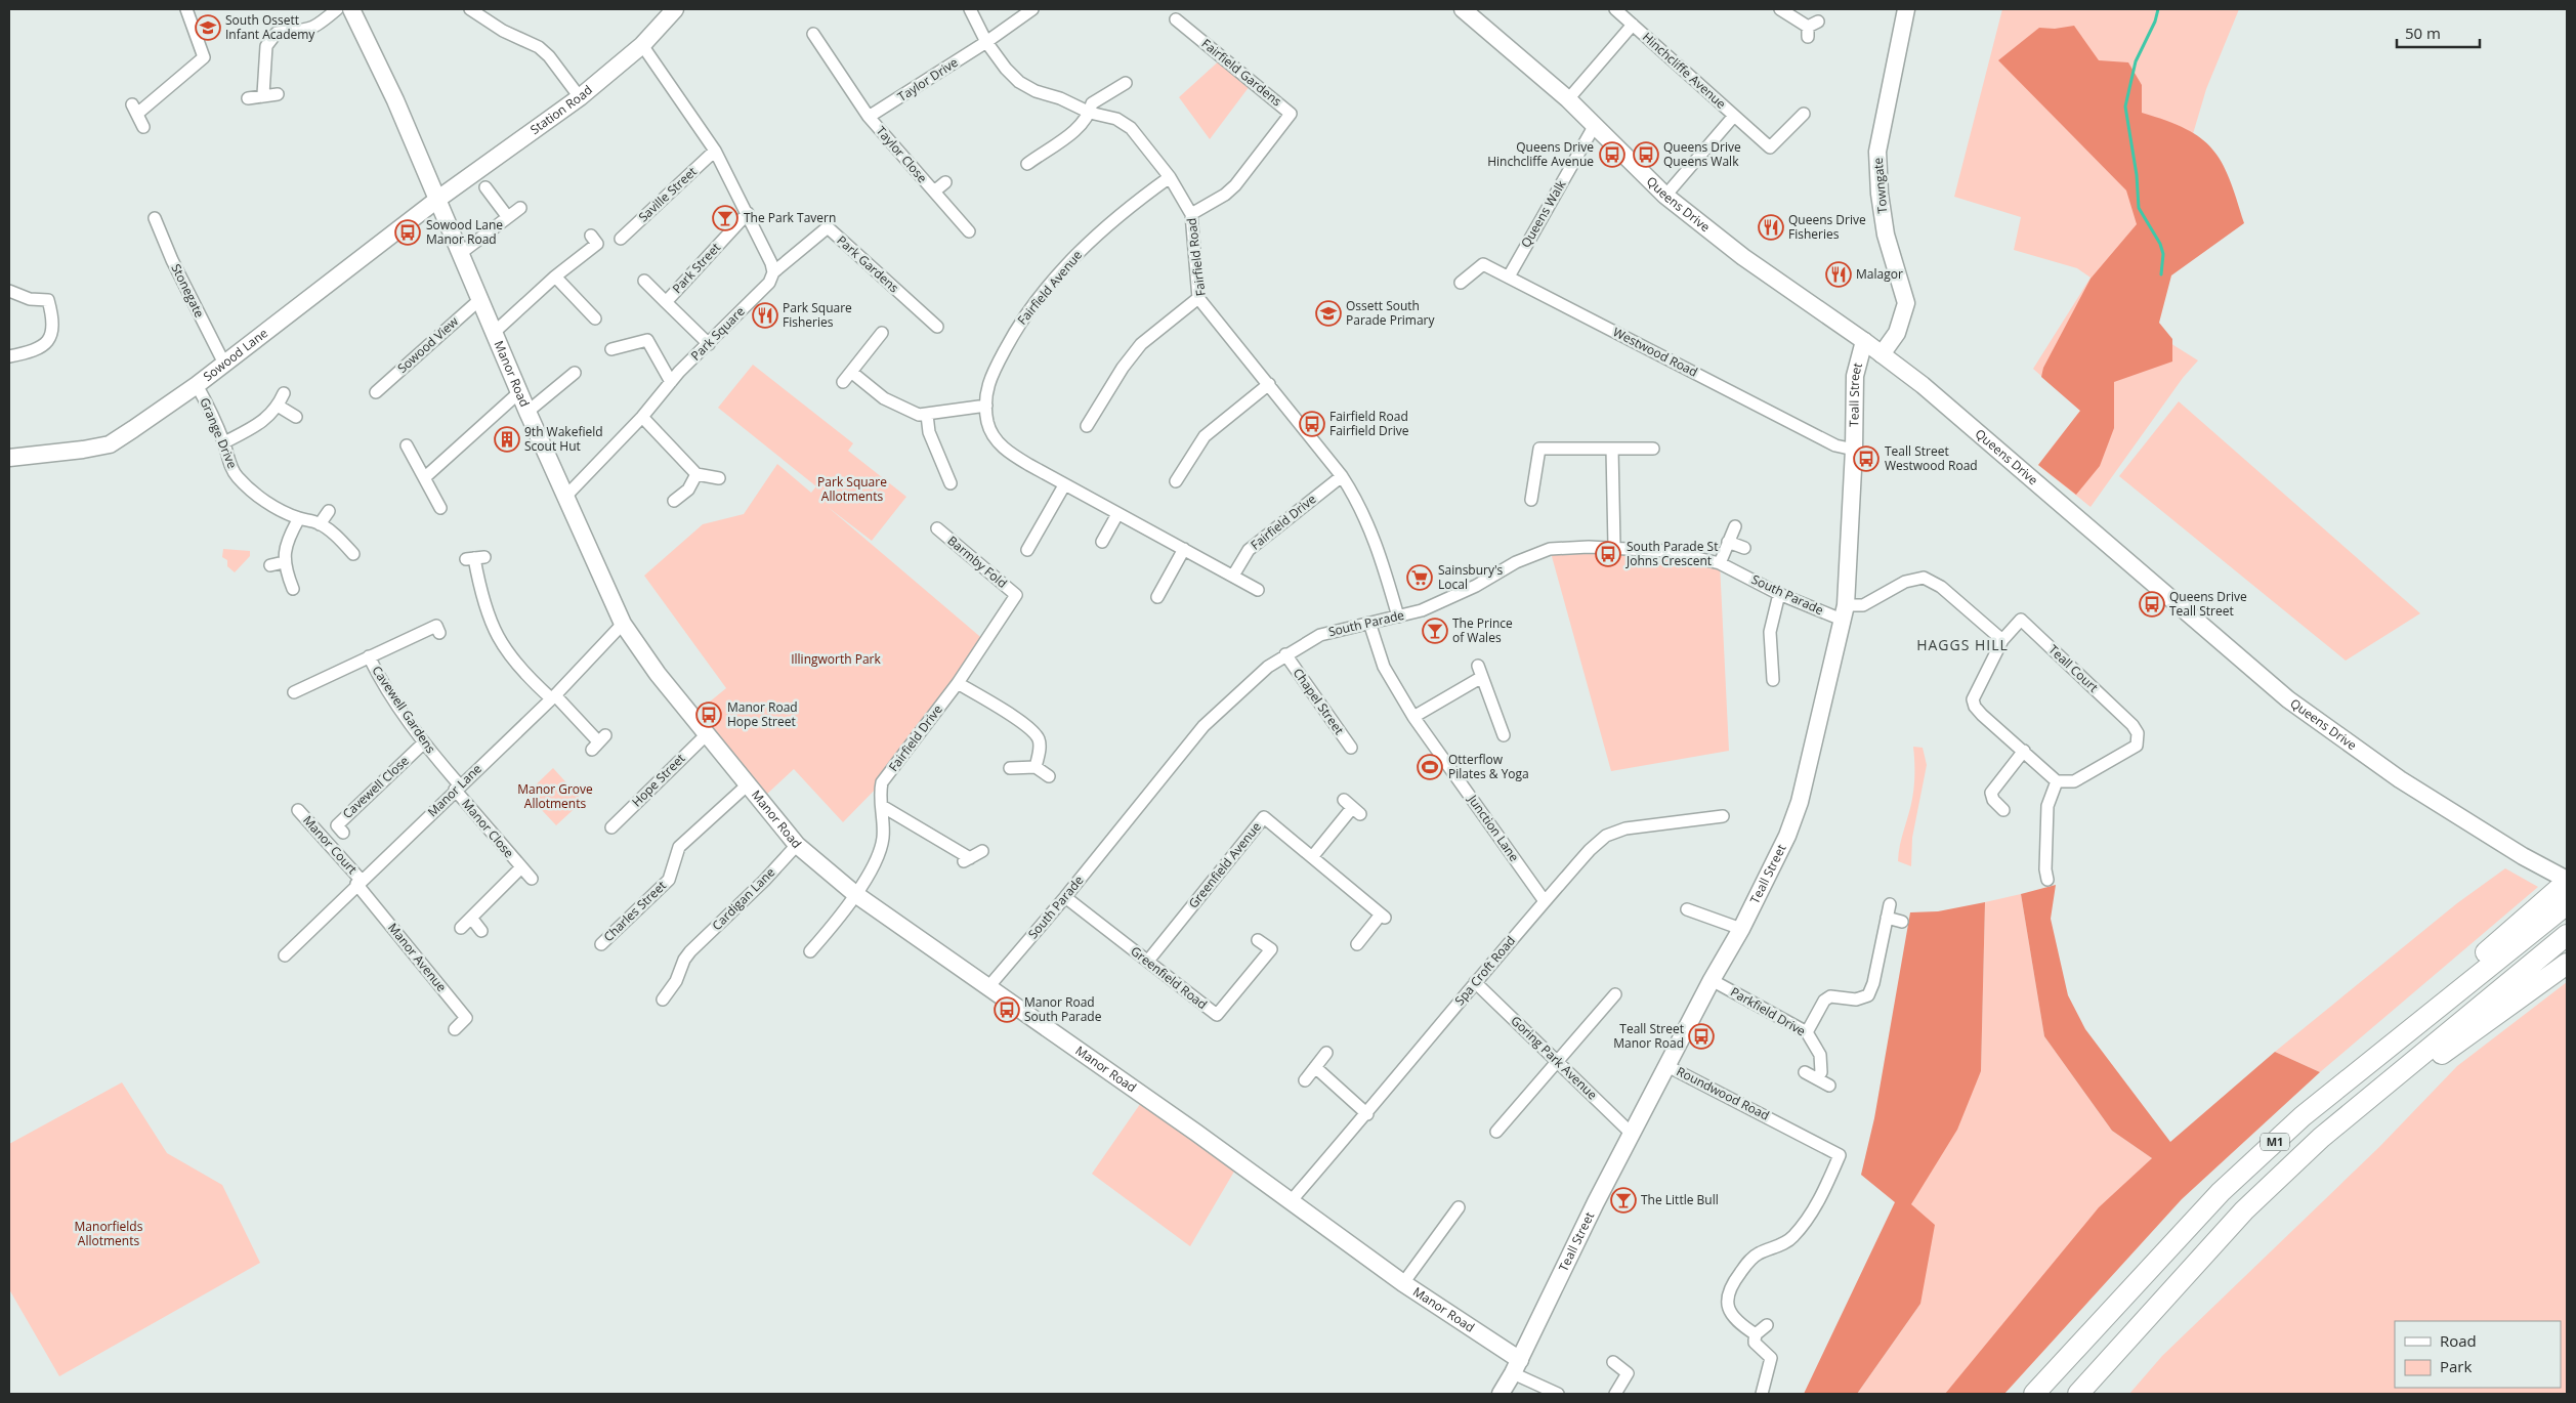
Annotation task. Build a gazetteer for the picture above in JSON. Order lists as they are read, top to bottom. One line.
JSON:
{"streets":{"highway":["M1"],"street":["Hinchcliffe Avenue","Fairfield Gardens","Taylor Drive","Station Road","Taylor Close","Towngate","Saville Street","Queens Drive","Queens Walk","Fairfield Road","Park Gardens","Park Street","Fairfield Avenue","Stonegate","Park Square","Sowood View","Westwood Road","Sowood Lane","Manor Road","Teall Street","Grange Drive","Fairfield Drive","Barmby Fold","South Parade","Teall Court","Chapel Street","Cavewell Gardens","Hope Street","Cavewell Close","Manor Lane","Manor Close","Junction Lane","Manor Court","Greenfield Avenue","Cardigan Lane","Charles Street","Manor Avenue","Spa Croft Road","Greenfield Road","Parkfield Drive","Goring Park Avenue","Roundwood Road"]},"crossings":[["Hinchcliffe Avenue","Queens Drive"],["Fairfield Gardens","Fairfield Road"],["Taylor Drive","Taylor Close"],["Taylor Drive","Fairfield Road"],["Station Road","Sowood Lane"],["Station Road","Manor Road"],["Towngate","Queens Drive"],["Queens Drive","Queens Walk"],["Queens Drive","Teall Street"],["Queens Walk","Westwood Road"],["Fairfield Road","Fairfield Avenue"],["Fairfield Road","Fairfield Drive"],["Fairfield Road","South Parade"],["Park Gardens","Park Square"],["Park Street","Park Square"],["Stonegate","Sowood Lane"],["Park Square","Manor Road"],["Sowood View","Manor Road"],["Westwood Road","Teall Street"],["Sowood Lane","Manor Road"],["Sowood Lane","Grange Drive"],["Manor Road","Teall Street"],["Manor Road","Fairfield Drive"],["Manor Road","South Parade"],["Manor Road","Hope Street"],["Manor Road","Manor Lane"],["Manor Road","Cardigan Lane"],["Manor Road","Charles Street"],["Manor Road","Spa Croft Road"],["Teall Street","South Parade"],["Teall Street","Parkfield Drive"],["Teall Street","Goring Park Avenue"],["Teall Street","Roundwood Road"],["Fairfield Drive","Barmby Fold"],["South Parade","Chapel Street"],["South Parade","Junction Lane"],["South Parade","Greenfield Road"],["Cavewell Gardens","Cavewell Close"],["Cavewell Gardens","Manor Lane"],["Cavewell Gardens","Manor Close"],["Manor Lane","Manor Close"],["Manor Lane","Manor Court"],["Manor Lane","Manor Avenue"],["Junction Lane","Spa Croft Road"],["Manor Court","Manor Avenue"],["Greenfield Avenue","Greenfield Road"],["Spa Croft Road","Goring Park Avenue"]],"districts":["HAGGS HILL"],"parks":["Park Square Allotments","Illingworth Park","Manor Grove Allotments","Manorfields Allotments"],"places":{"school or university":["South Ossett Infant Academy","Ossett South Parade Primary"],"bus stop":["Queens Drive Hinchcliffe Avenue","Queens Drive Queens Walk","Sowood Lane Manor Road","Fairfield Road Fairfield Drive","Teall Street Westwood Road","South Parade St Johns Crescent","Queens Drive Teall Street","Manor Road Hope Street","Manor Road South Parade","Teall Street Manor Road"],"bar":["The Park Tavern","The Prince of Wales","The Little Bull"],"restaurant":["Queens Drive Fisheries","Malagor","Park Square Fisheries"],"building":["9th Wakefield Scout Hut"],"supermarket":["Sainsbury's Local"],"sports":["Otterflow Pilates & Yoga"]},"legend":["Road","Park"],"scale_bar":"50 m"}
